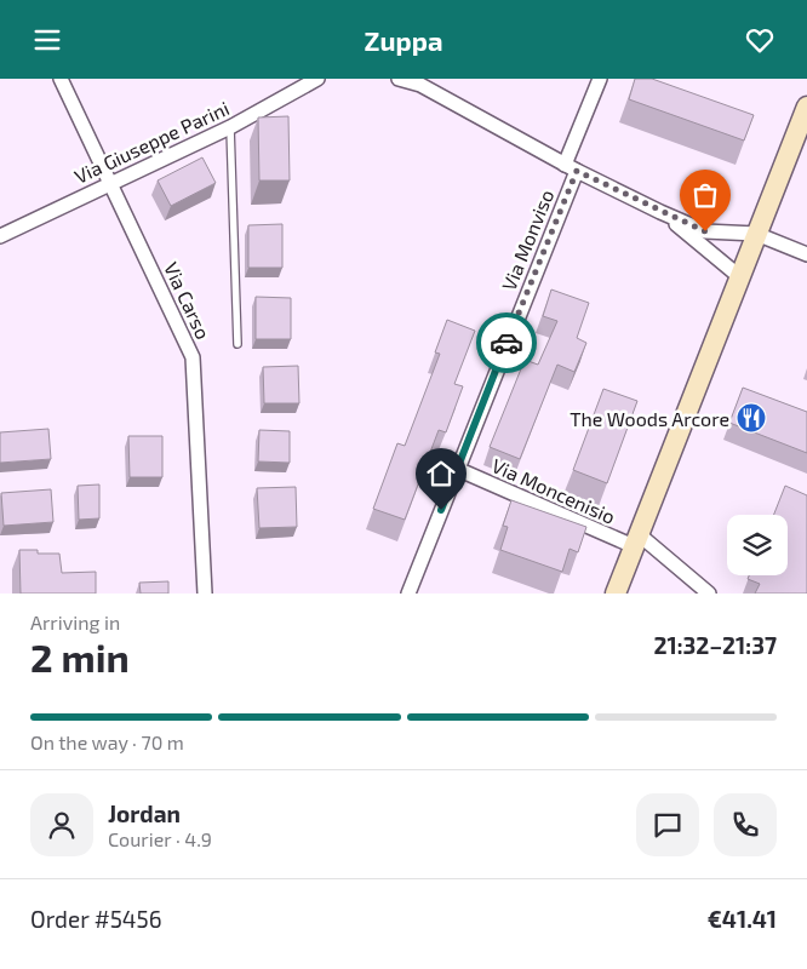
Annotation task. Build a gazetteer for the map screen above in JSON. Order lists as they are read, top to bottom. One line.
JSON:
{"streets":{"street":["Via Giuseppe Parini","Via Monviso","Via Carso","Via Moncenisio"]},"crossings":[["Via Giuseppe Parini","Via Carso"],["Via Monviso","Via Moncenisio"]],"places":{"restaurant":["The Woods Arcore"]},"page":{"header":"Zuppa","heading":["2 min","Arriving in","21:32–21:37"],"panel":["Jordan","Courier · 4.9","Order #5456","€41.41"],"bar":"On the way · 70 m"}}
